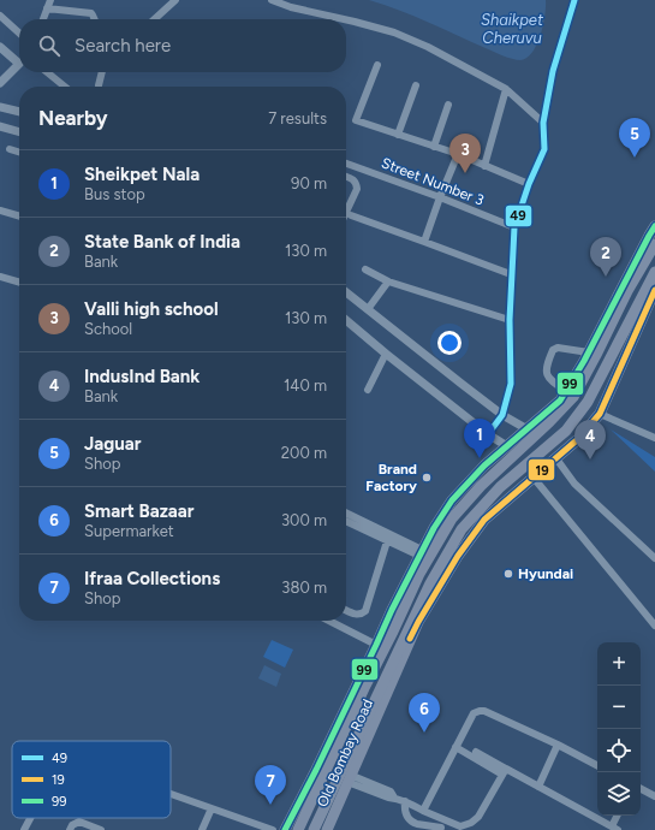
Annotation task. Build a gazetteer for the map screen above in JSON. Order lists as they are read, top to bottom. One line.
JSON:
{"streets":{"main road":["Old Bombay Road"],"street":["Street Number 3"]},"water":["Shaikpet Cheruvu"],"places":["Brand Factory","Hyundai"],"lines":["transit line 49","transit line 99","transit line 19"],"legend":["49","19","99"],"page":{"search":"Search here","heading":["Nearby","7 results"],"pins":["5","3","2","1","4","6","7"],"list":[{"mark":"1","name":"Sheikpet Nala","note":"Bus stop","value":"90 m"},{"mark":"2","name":"State Bank of India","note":"Bank","value":"130 m"},{"mark":"3","name":"Valli high school","note":"School","value":"130 m"},{"mark":"4","name":"IndusInd Bank","note":"Bank","value":"140 m"},{"mark":"5","name":"Jaguar","note":"Shop","value":"200 m"},{"mark":"6","name":"Smart Bazaar","note":"Supermarket","value":"300 m"},{"mark":"7","name":"Ifraa Collections","note":"Shop","value":"380 m"}],"map_buttons":["+","−"]}}
